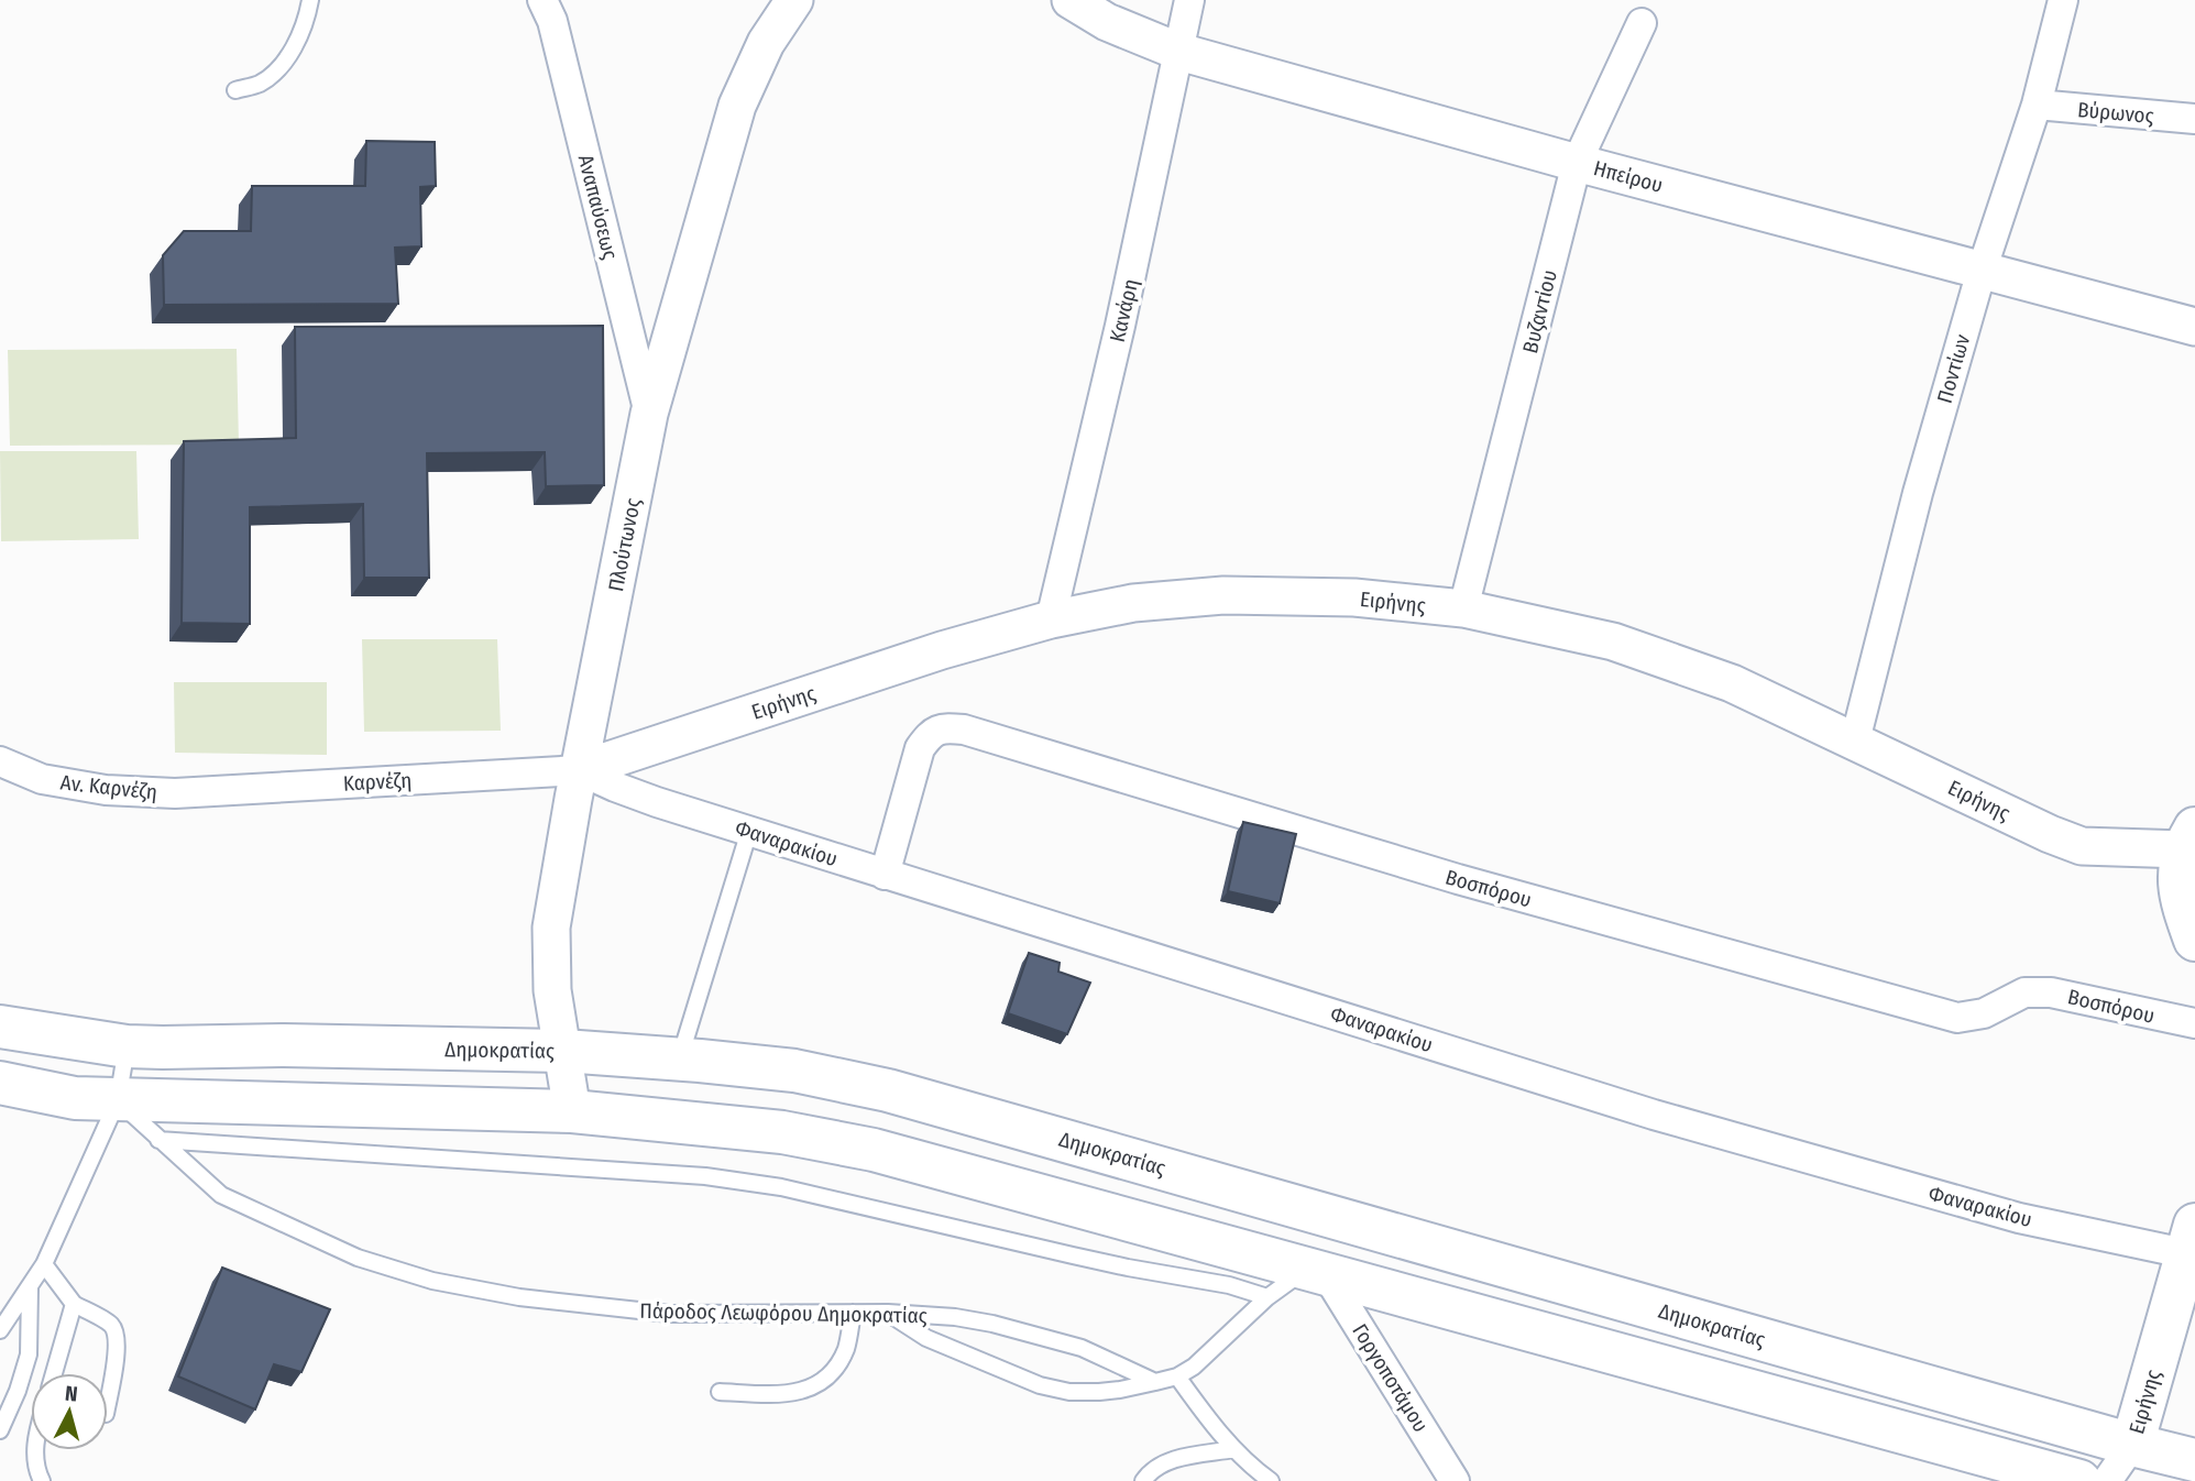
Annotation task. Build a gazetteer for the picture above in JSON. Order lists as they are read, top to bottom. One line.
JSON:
{"streets":{"main road":["Ειρήνης","Δημοκρατίας"],"street":["Βύρωνος","Ηπείρου","Αναπαύσεως","Κανάρη","Βυζαντίου","Ποντίων","Πλούτωνος","Καρνέζη","Αν. Καρνέζη","Φαναρακίου","Βοσπόρου","Γοργοποτάμου"],"lane":["Πάροδος Λεωφόρου Δημοκρατίας"]},"crossings":[["Βύρωνος","Ποντίων"],["Ηπείρου","Κανάρη"],["Ηπείρου","Βυζαντίου"],["Ηπείρου","Ποντίων"],["Αναπαύσεως","Πλούτωνος"],["Κανάρη","Ειρήνης"],["Βυζαντίου","Ειρήνης"],["Ποντίων","Ειρήνης"],["Πλούτωνος","Ειρήνης"],["Πλούτωνος","Καρνέζη"],["Πλούτωνος","Φαναρακίου"],["Πλούτωνος","Δημοκρατίας"],["Ειρήνης","Καρνέζη"],["Ειρήνης","Φαναρακίου"],["Ειρήνης","Δημοκρατίας"],["Καρνέζη","Αν. Καρνέζη"],["Καρνέζη","Φαναρακίου"],["Φαναρακίου","Βοσπόρου"]],"north":"top"}
